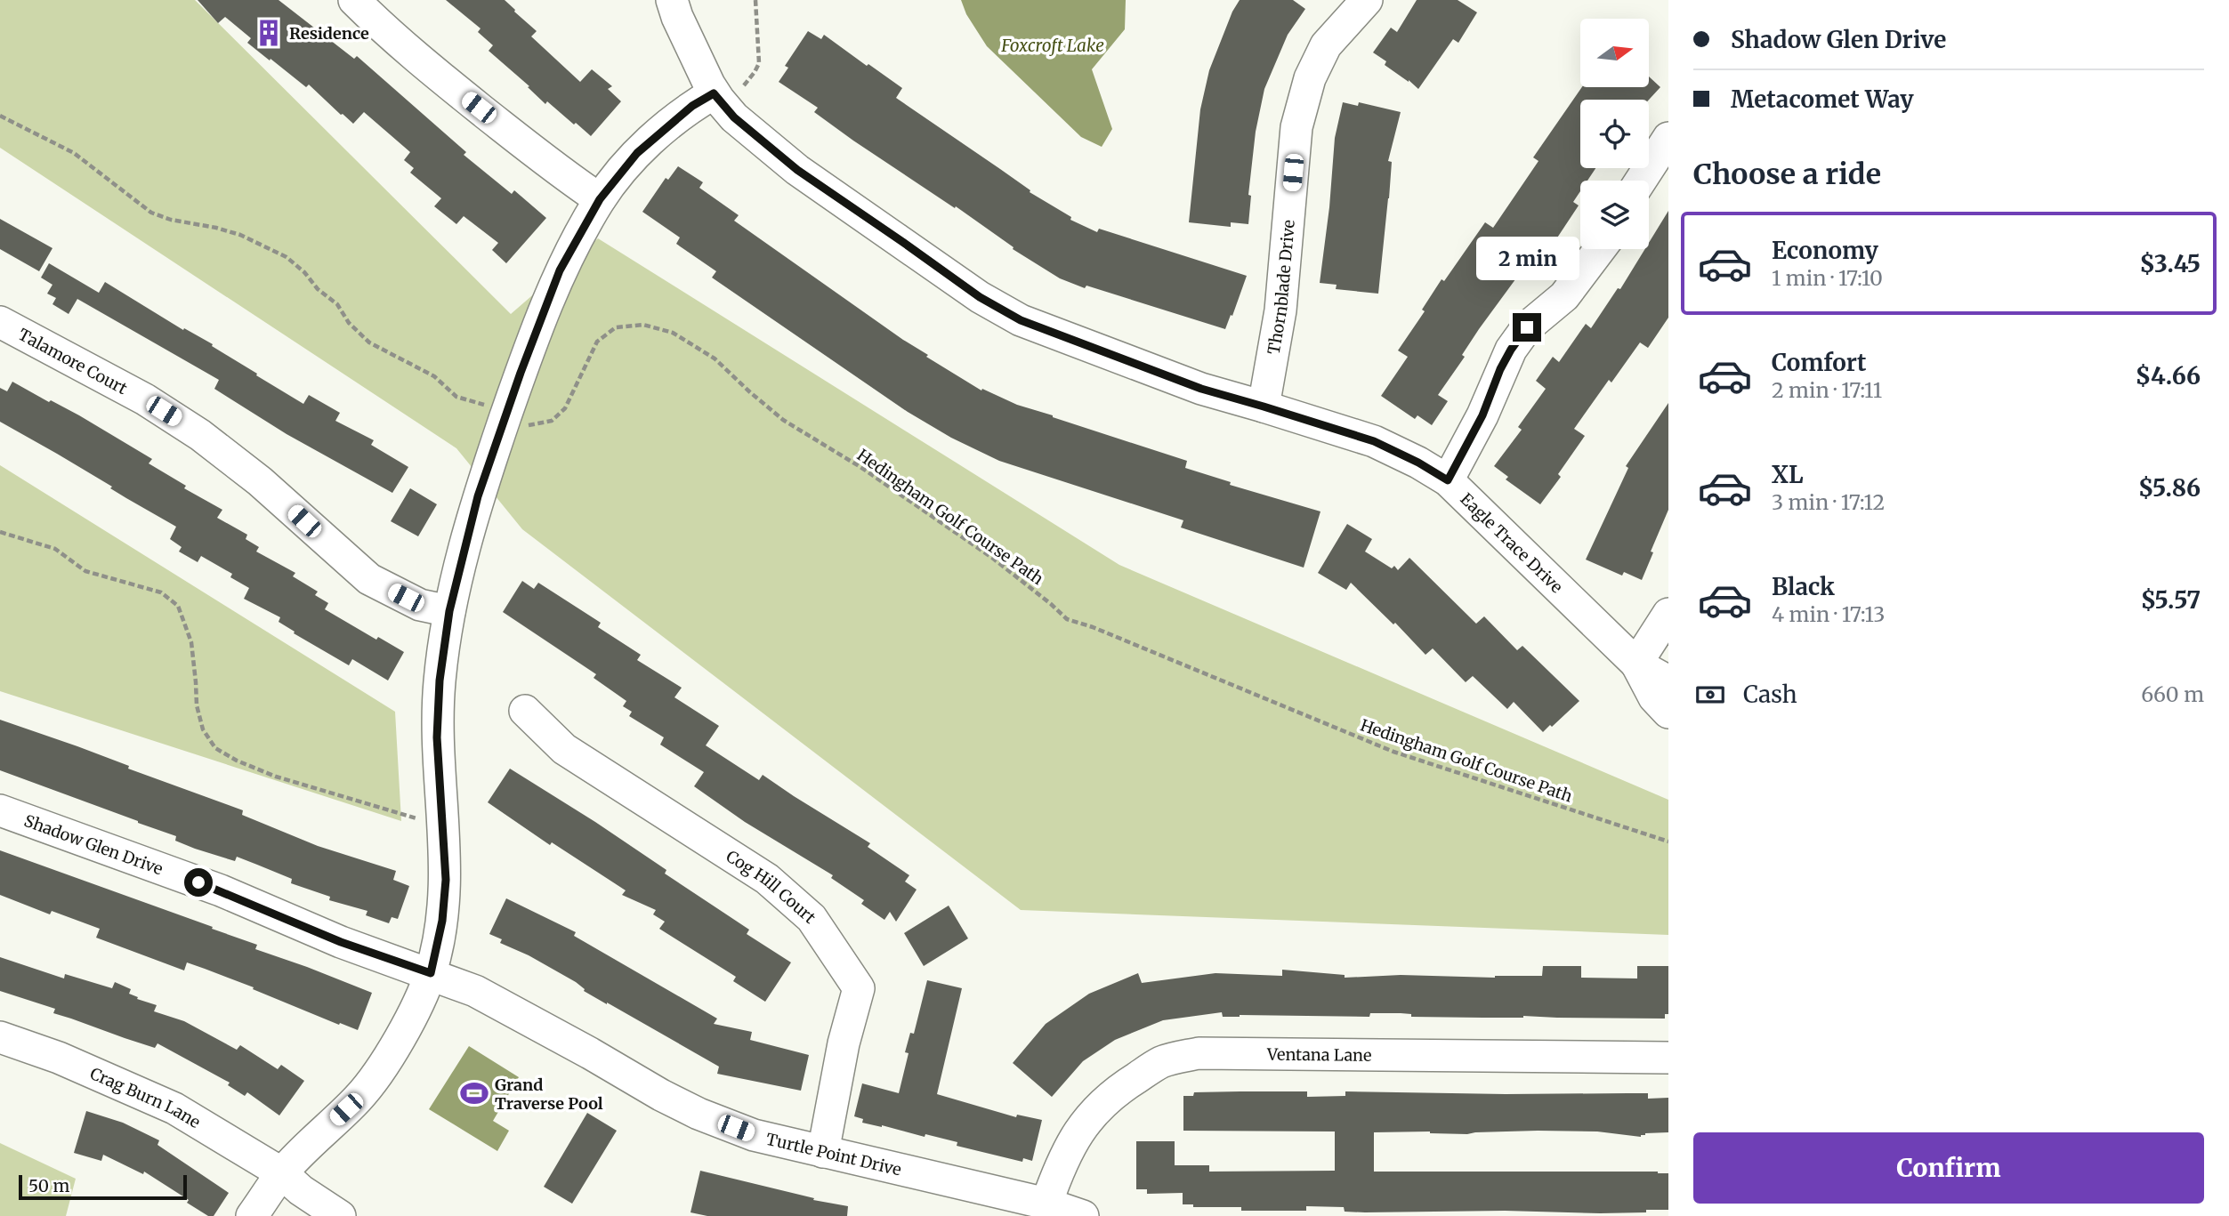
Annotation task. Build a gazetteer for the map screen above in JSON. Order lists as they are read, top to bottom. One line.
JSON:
{"streets":{"street":["Thornblade Drive","Talamore Court","Eagle Trace Drive","Shadow Glen Drive","Cog Hill Court","Ventana Lane","Crag Burn Lane","Turtle Point Drive"],"path":["Hedingham Golf Course Path"]},"crossings":[["Thornblade Drive","Eagle Trace Drive"],["Shadow Glen Drive","Turtle Point Drive"],["Cog Hill Court","Turtle Point Drive"],["Ventana Lane","Turtle Point Drive"]],"water":["Foxcroft Lake"],"places":{"building":["Residence"],"sports":["Grand Traverse Pool"]},"scale_bar":"50 m","north":"right","page":{"banner":["Shadow Glen Drive","Metacomet Way"],"heading":"Choose a ride","list":[{"name":"Economy","note":"1 min · 17:10","value":"$3.45"},{"name":"Comfort","note":"2 min · 17:11","value":"$4.66"},{"name":"XL","note":"3 min · 17:12","value":"$5.86"},{"name":"Black","note":"4 min · 17:13","value":"$5.57"}],"bubble":"2 min","pay":["Cash","660 m"],"buttons":"Confirm","scale":"50 m"}}
